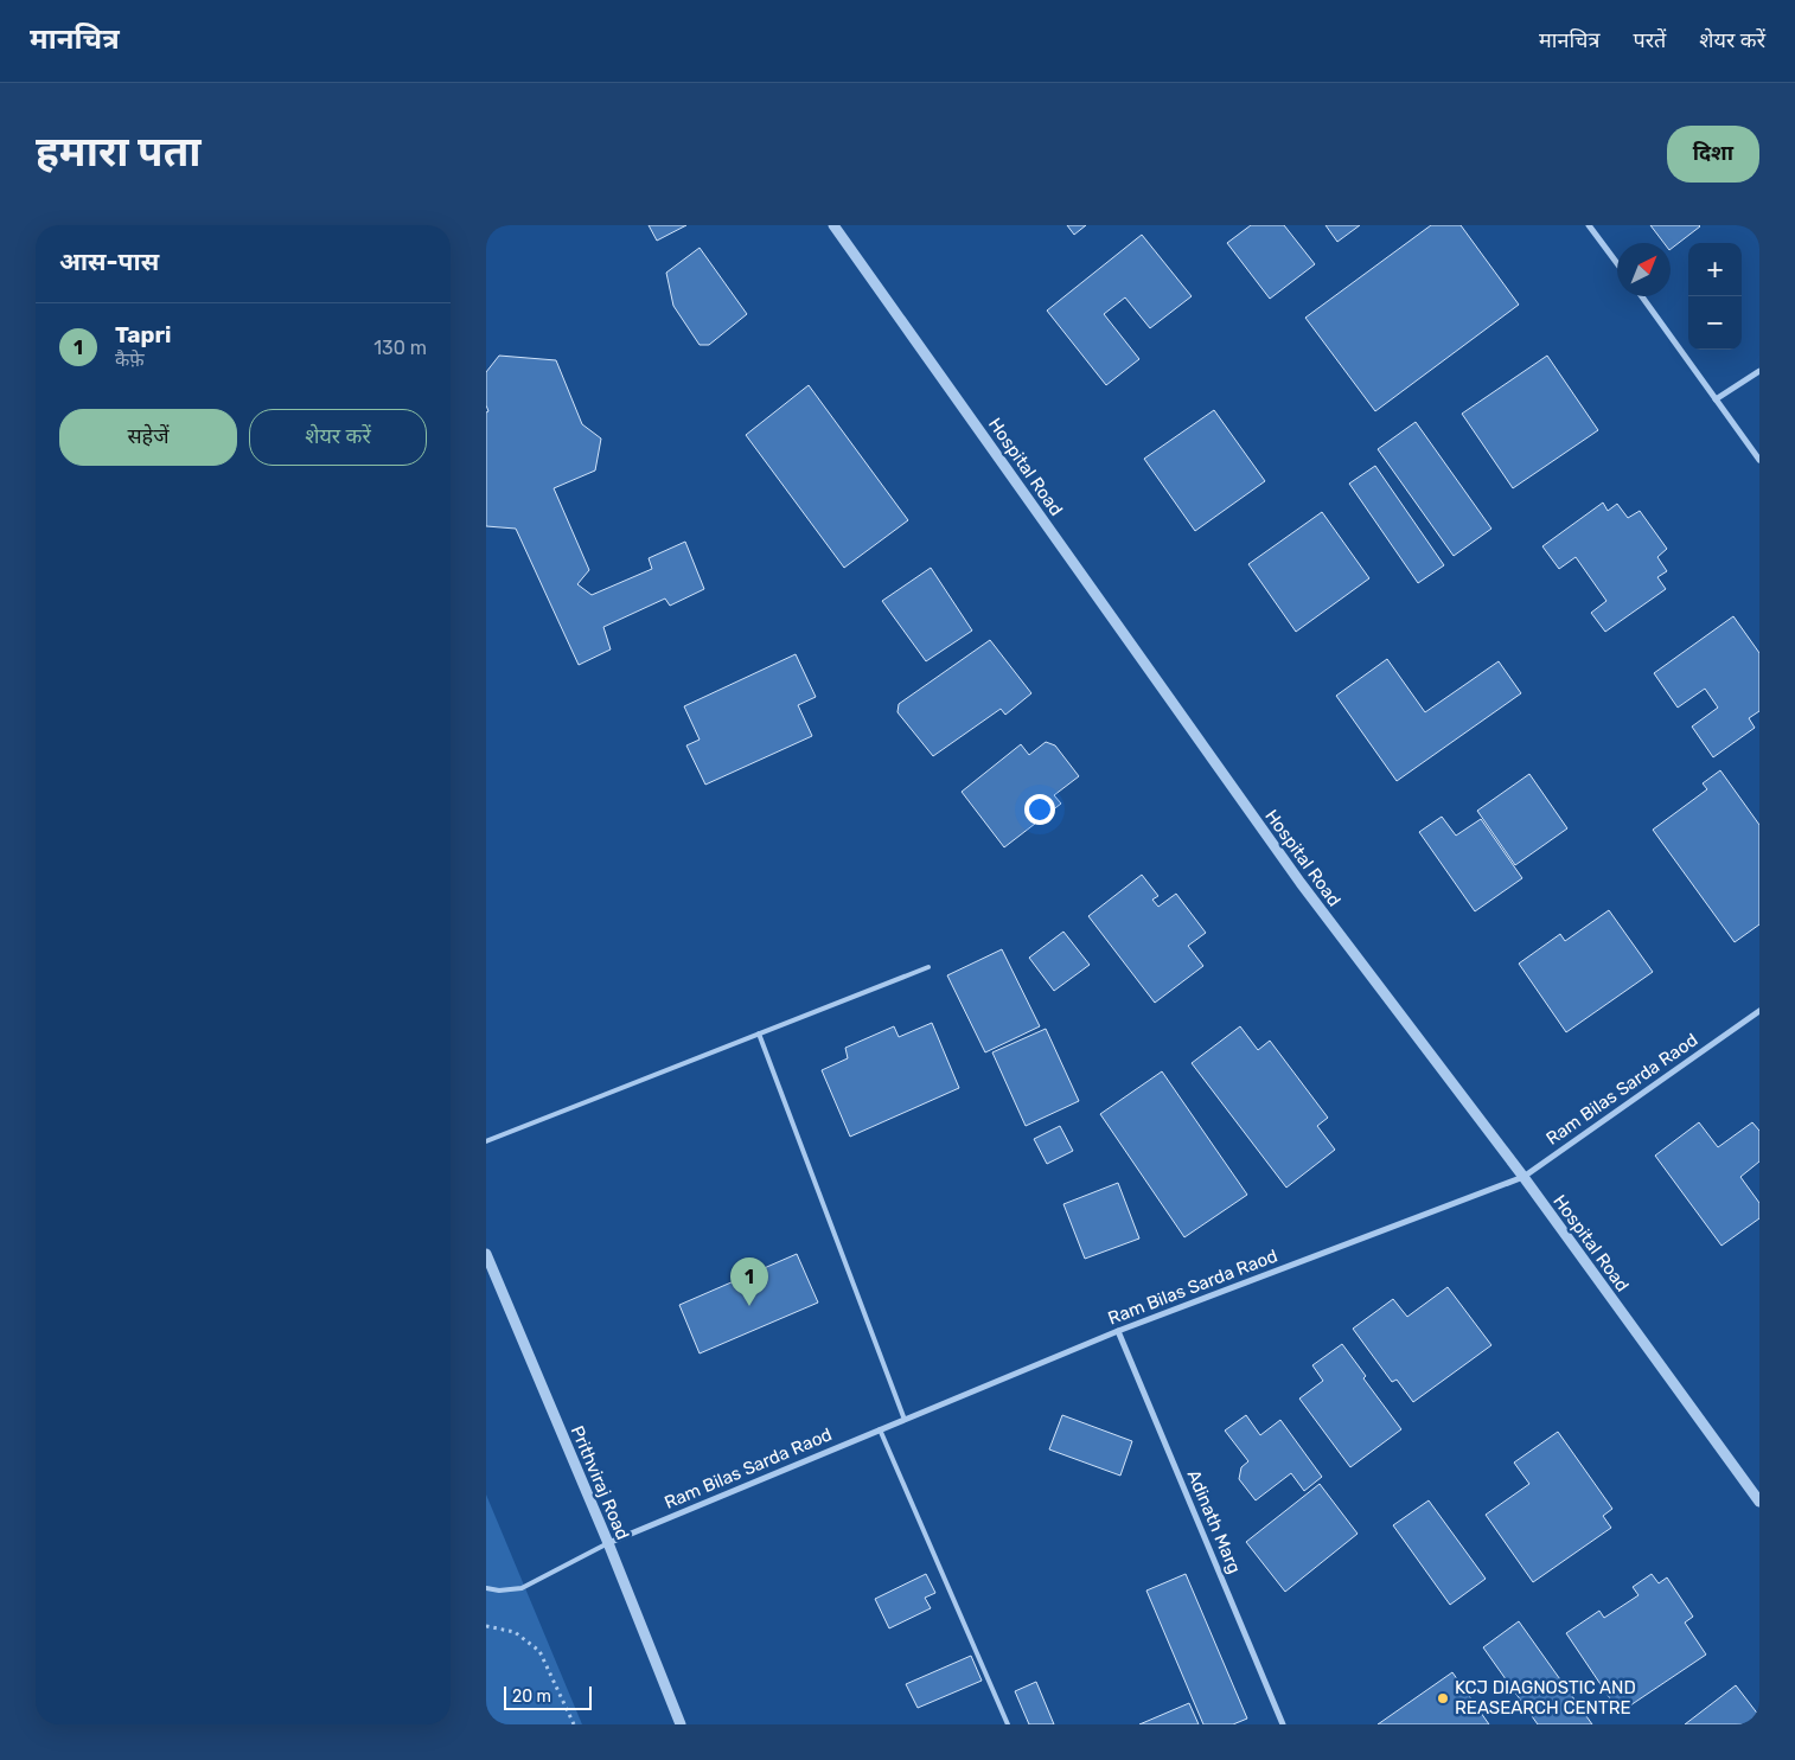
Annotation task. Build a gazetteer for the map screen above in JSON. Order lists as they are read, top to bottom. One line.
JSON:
{"streets":{"street":["Hospital Road","Ram Bilas Sarda Raod","Prithviraj Road","Adinath Marg"]},"crossings":[["Hospital Road","Ram Bilas Sarda Raod"],["Ram Bilas Sarda Raod","Prithviraj Road"],["Ram Bilas Sarda Raod","Adinath Marg"]],"places":["KCJ DIAGNOSTIC AND REASEARCH CENTRE"],"scale_bar":"20 m","north":"top right","page":{"header":"मानचित्र","nav":["मानचित्र","परतें","शेयर करें"],"buttons":["दिशा",["सहेजें","शेयर करें"]],"title":"हमारा पता","heading":"आस-पास","map_buttons":["+","−"],"list":[{"mark":"1","name":"Tapri","note":"कैफ़े","value":"130 m"}],"pins":"1","scale":"20 m"}}
